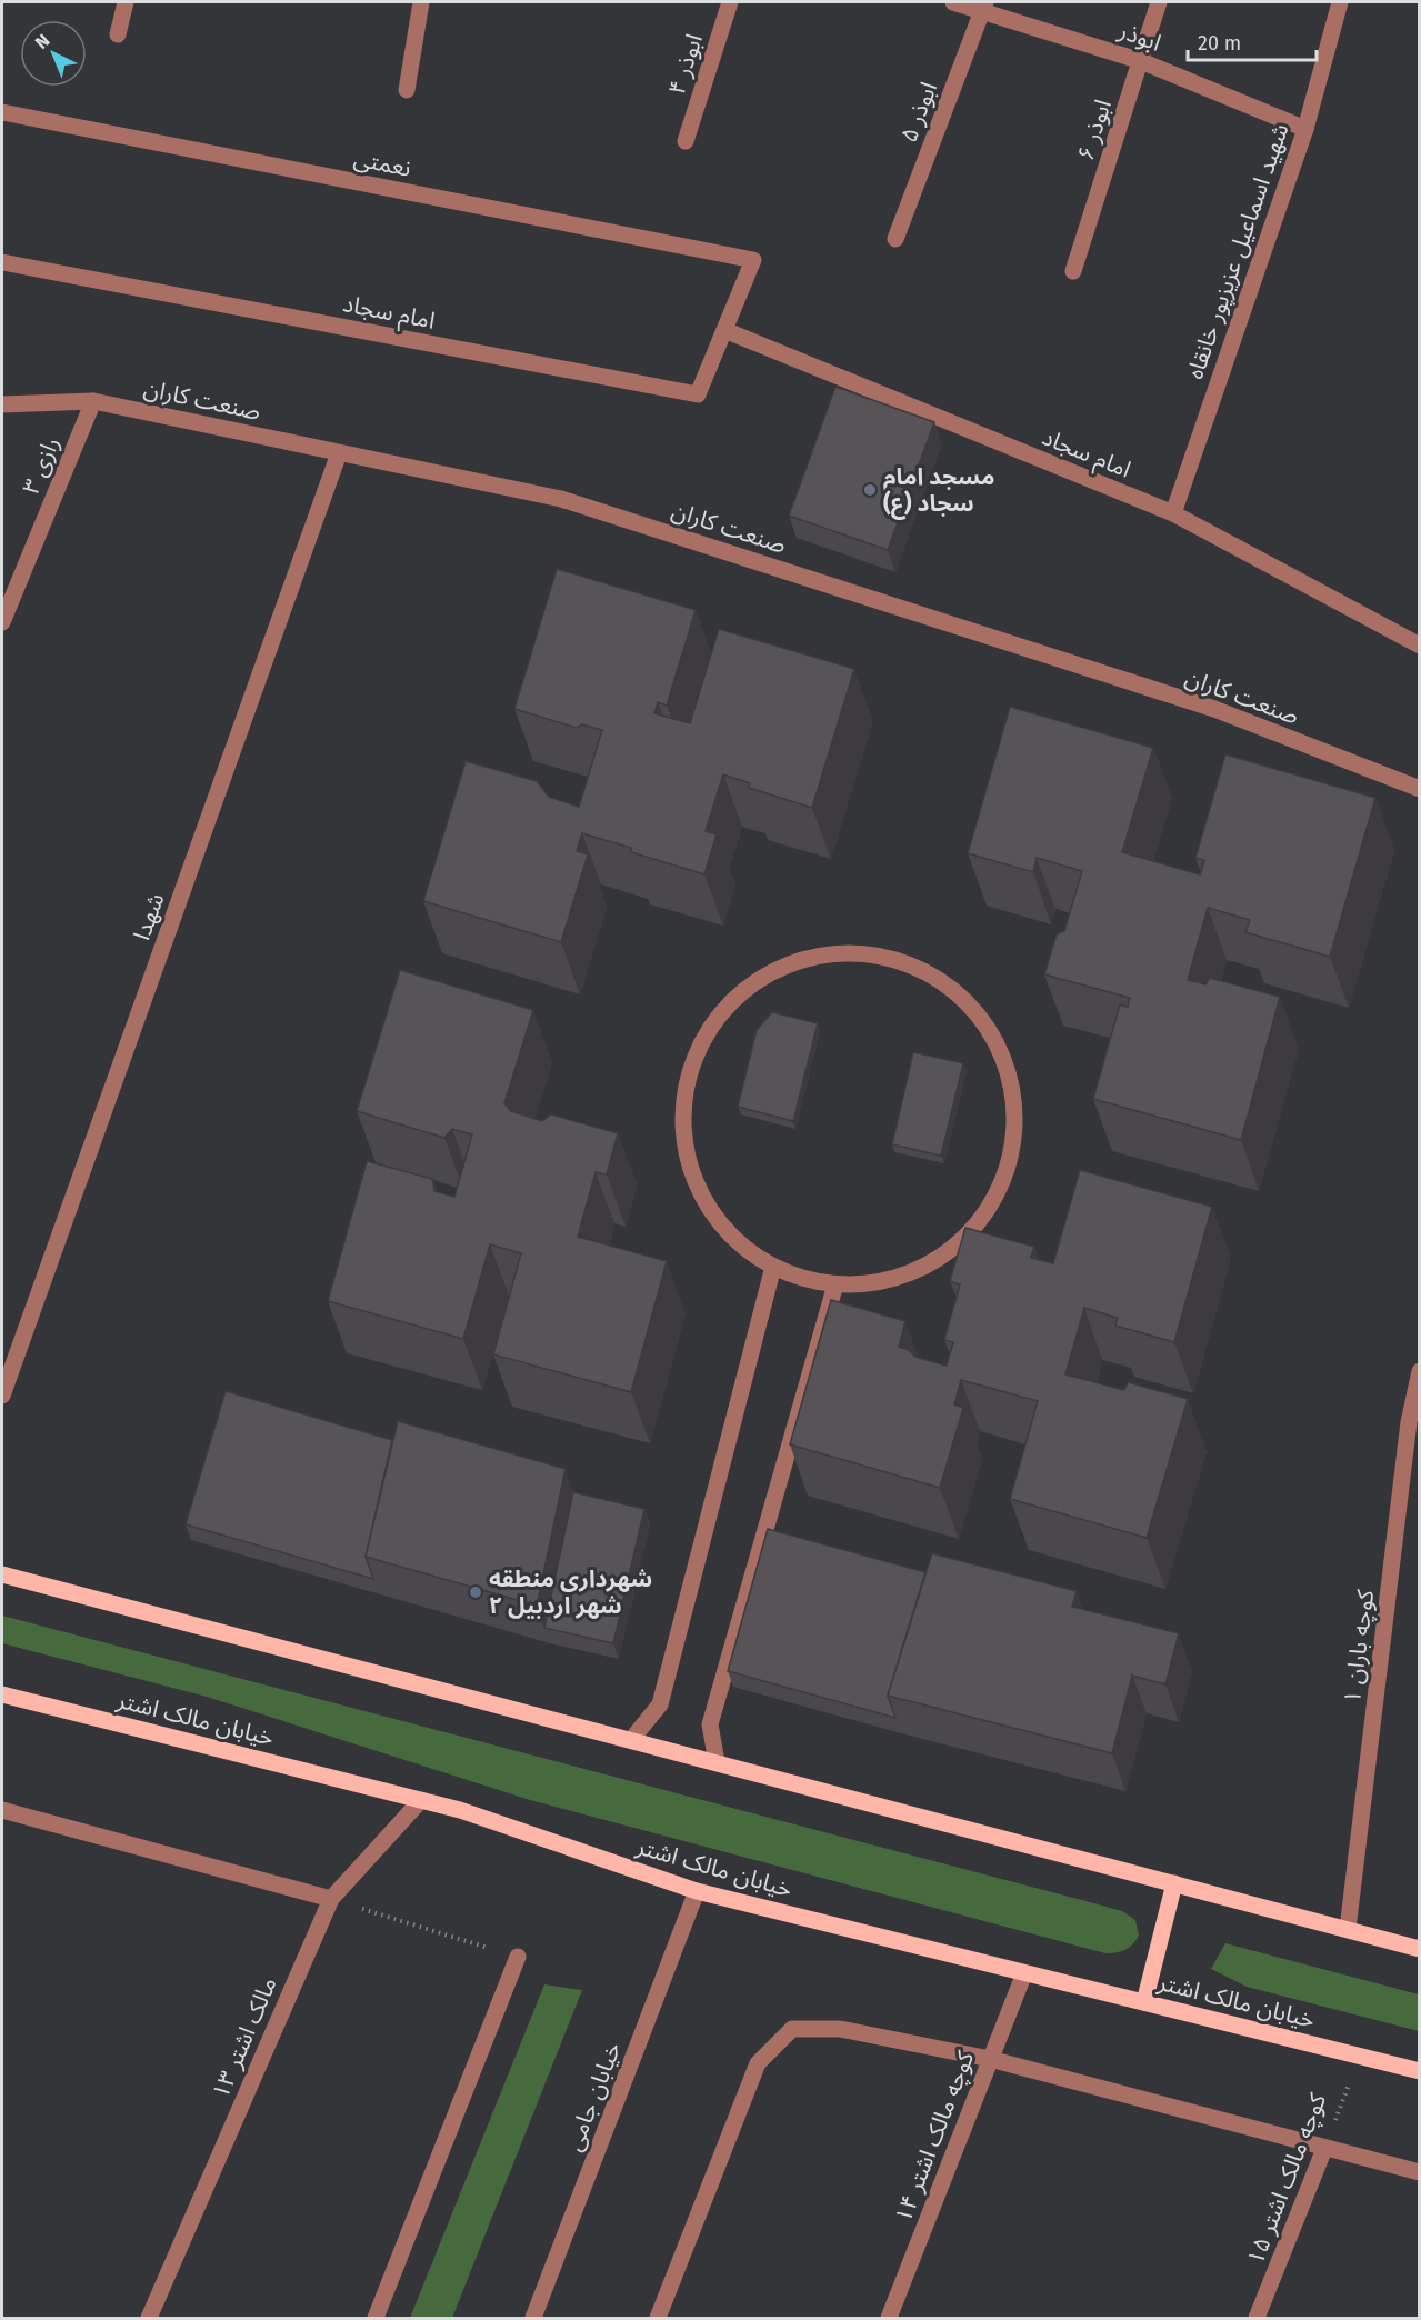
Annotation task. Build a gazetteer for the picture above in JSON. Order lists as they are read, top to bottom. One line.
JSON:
{"streets":{"main road":["خیابان مالک اشتر"],"street":["ابوذر","ابوذر ۴","ابوذر ۵","ابوذر ۶","نعمتی","شهید اسماعیل عزیزپور خانقاه","امام سجاد","صنعت کاران","رازی ۳","شهدا","کوچه باران ۱","مالک اشتر ۱۳","خیابان جامی","کوچه مالک اشتر ۱۴","کوچه مالک اشتر ۱۵"]},"crossings":[["ابوذر","ابوذر ۵"],["ابوذر","ابوذر ۶"],["ابوذر","شهید اسماعیل عزیزپور خانقاه"],["نعمتی","امام سجاد"],["شهید اسماعیل عزیزپور خانقاه","امام سجاد"],["صنعت کاران","رازی ۳"],["صنعت کاران","شهدا"],["خیابان مالک اشتر","مالک اشتر ۱۳"],["خیابان مالک اشتر","خیابان جامی"],["خیابان مالک اشتر","کوچه مالک اشتر ۱۴"],["خیابان مالک اشتر","کوچه مالک اشتر ۱۵"]],"places":["مسجد امام سجاد (ع)","شهرداری منطقه ۲ شهر اردبیل"],"scale_bar":"20 m","north":"top left"}
